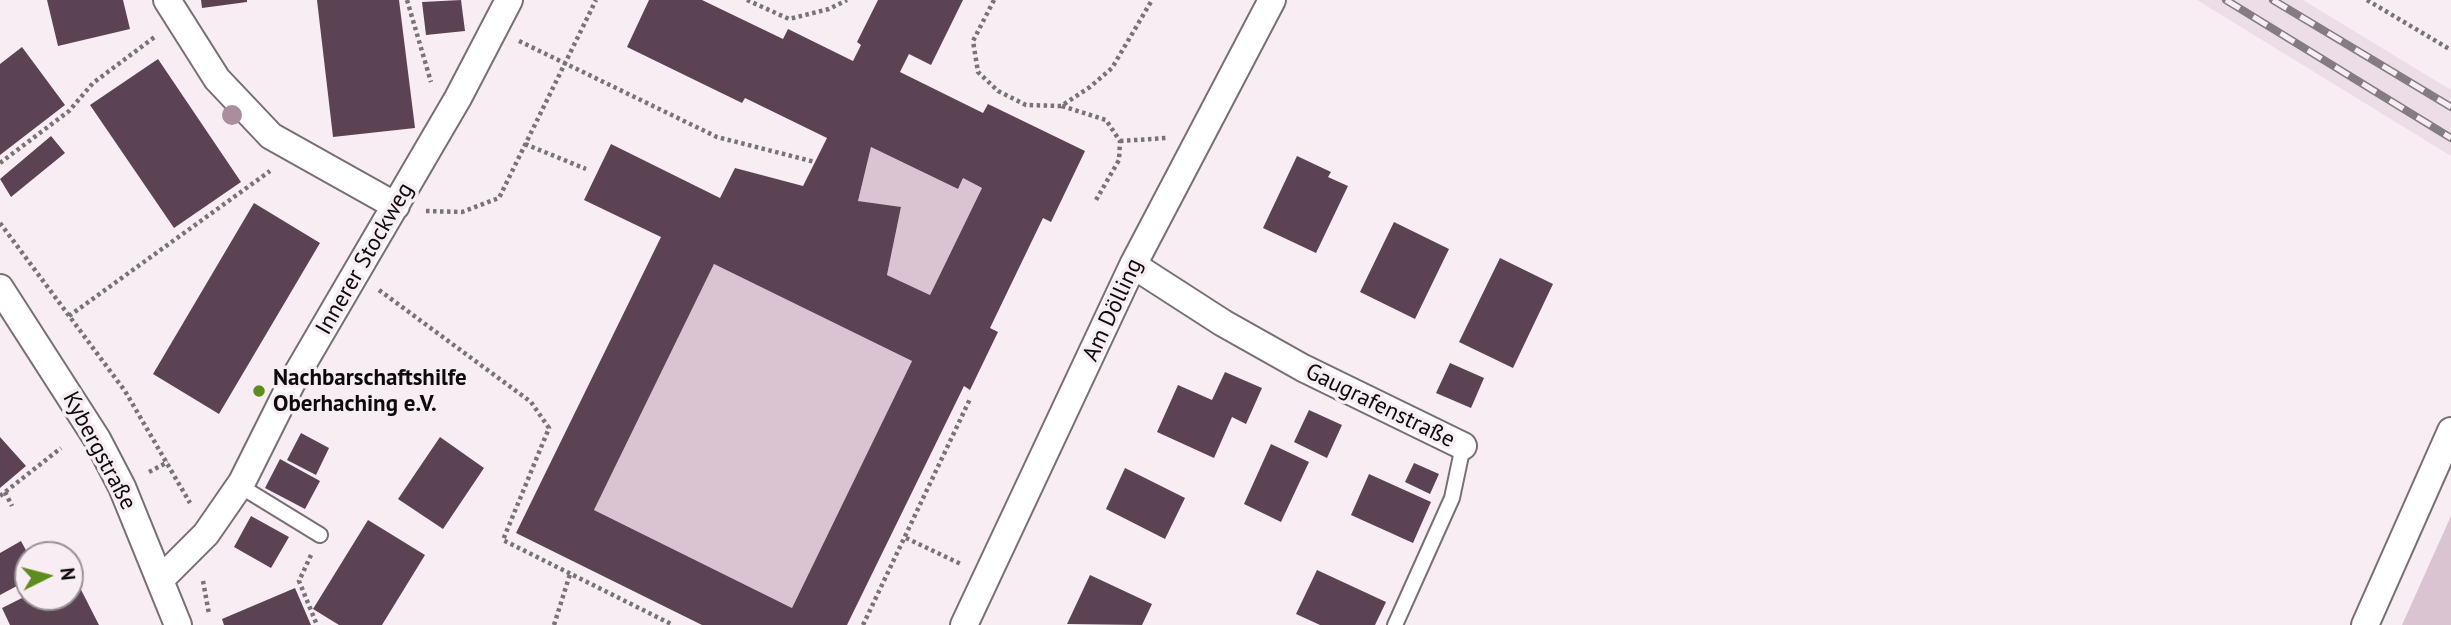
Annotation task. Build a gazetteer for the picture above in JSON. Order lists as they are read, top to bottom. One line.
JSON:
{"streets":{"street":["Innerer Stockweg","Am Dölling","Gaugrafenstraße","Kybergstraße"]},"crossings":[["Innerer Stockweg","Kybergstraße"],["Am Dölling","Gaugrafenstraße"]],"places":["Nachbarschaftshilfe Oberhaching e.V."],"north":"right"}
